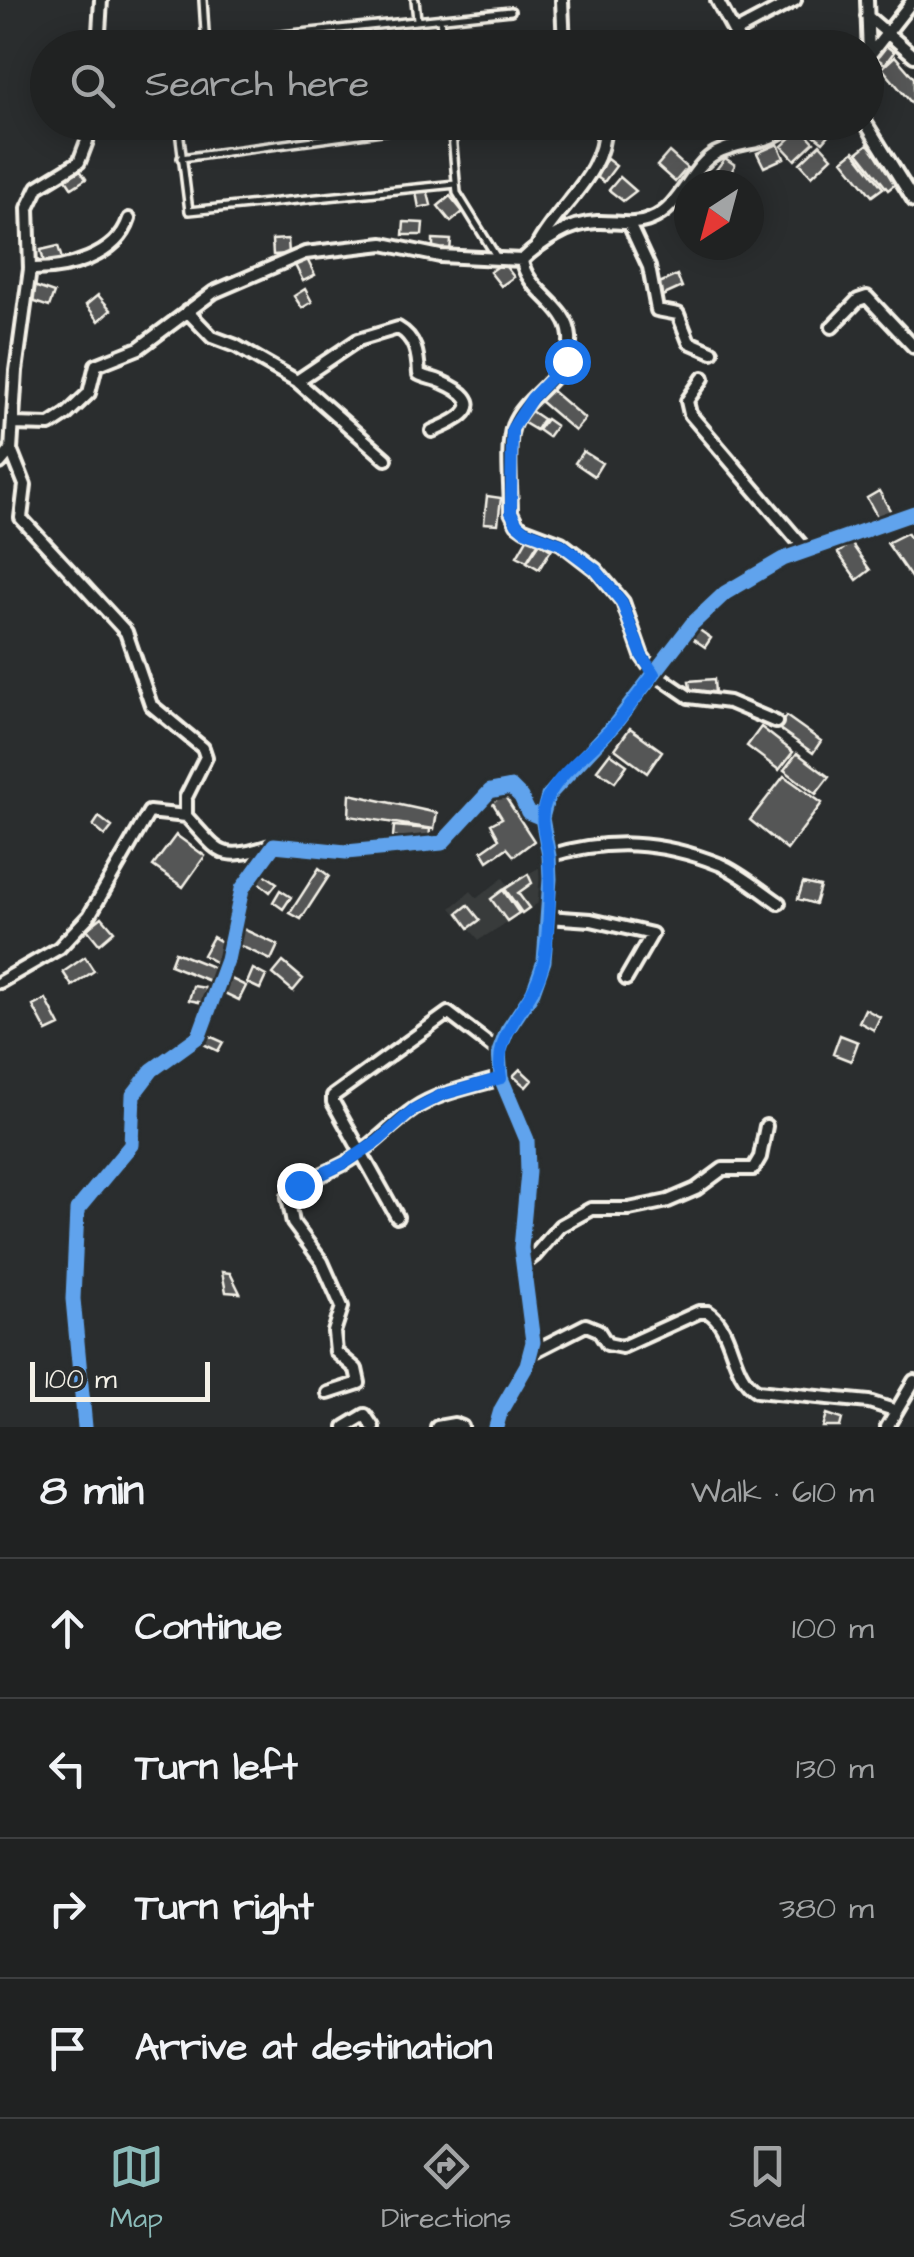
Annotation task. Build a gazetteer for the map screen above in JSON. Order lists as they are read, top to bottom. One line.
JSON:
{"scale_bar":"100 m","north":"bottom left","page":{"search":"Search here","scale":"100 m","heading":["8 min","Walk · 610 m"],"list":[["Continue","100 m"],["Turn left","130 m"],["Turn right","380 m"],"Arrive at destination"],"nav":["Map","Directions","Saved"]}}
